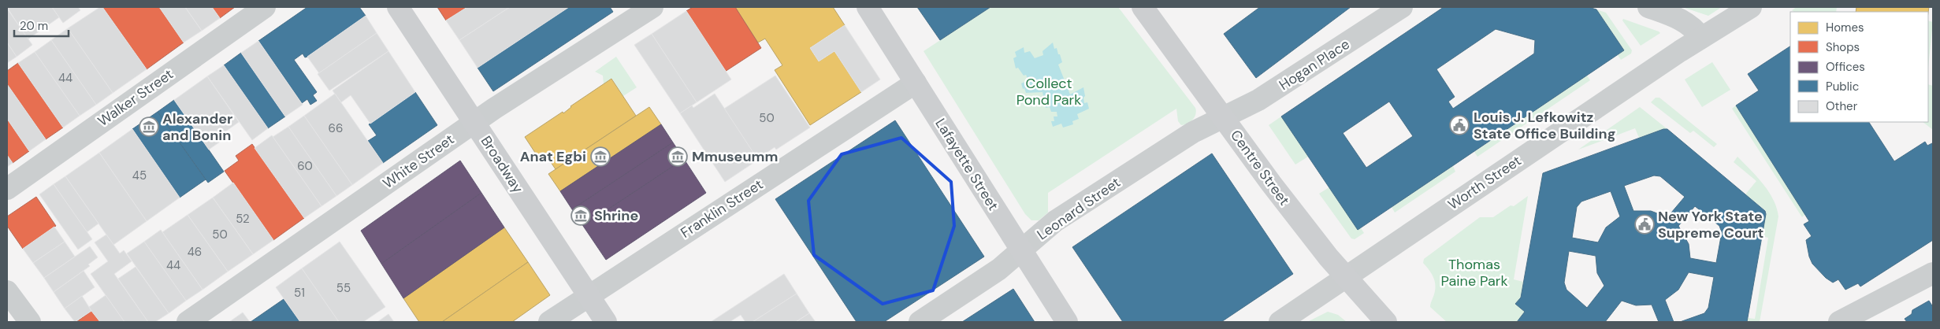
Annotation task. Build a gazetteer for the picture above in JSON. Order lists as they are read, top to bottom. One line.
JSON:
{"streets":{"main road":["Broadway","Lafayette Street","Centre Street"],"street":["Hogan Place","Walker Street","White Street","Worth Street","Franklin Street","Leonard Street"]},"crossings":[["Hogan Place","Centre Street"],["Hogan Place","Leonard Street"],["White Street","Broadway"],["Broadway","Franklin Street"],["Lafayette Street","Franklin Street"],["Lafayette Street","Leonard Street"],["Centre Street","Worth Street"],["Centre Street","Leonard Street"]],"parks":["Collect Pond Park","Thomas Paine Park"],"places":{"public building":["Louis J. Lefkowitz State Office Building","New York State Supreme Court"],"museum":["Alexander and Bonin","Anat Egbi","Mmuseumm","Shrine"]},"house_numbers":["44","50","66","60","45","52","50","46","44","55","51"],"legend":["Homes","Shops","Offices","Public","Other"],"scale_bar":"20 m"}
